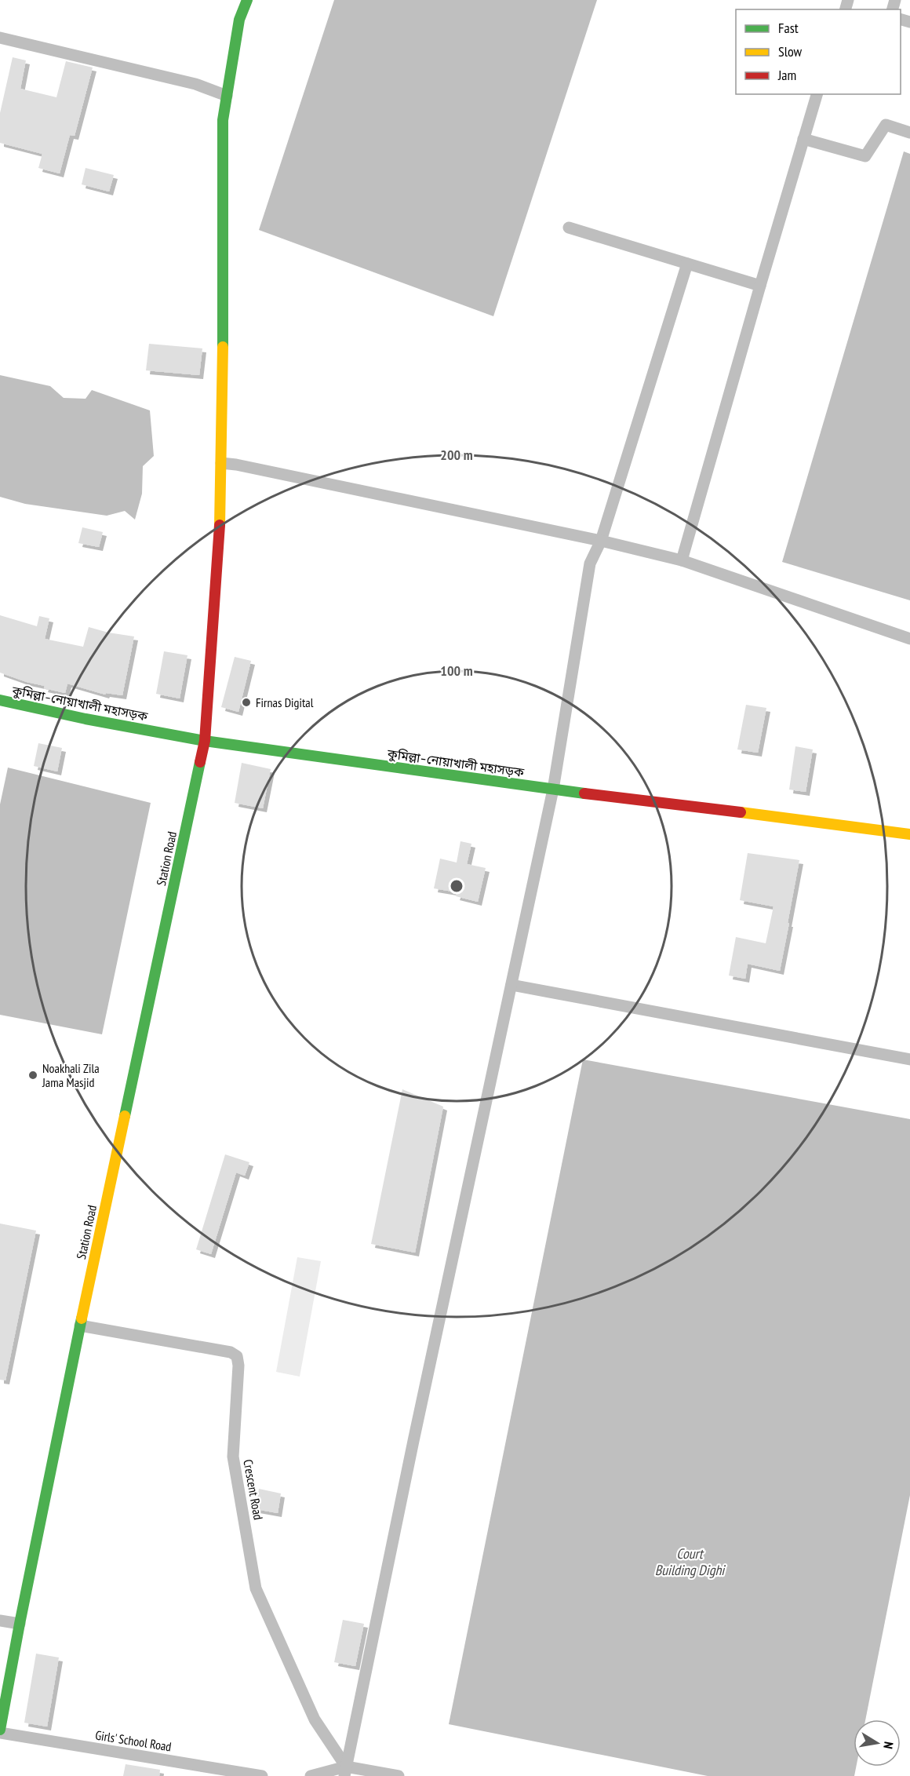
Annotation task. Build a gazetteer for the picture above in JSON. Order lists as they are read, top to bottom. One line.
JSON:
{"streets":{"main road":["কুমিল্লা–নোয়াখালী মহাসড়ক","Station Road"],"street":["Crescent Road","Girls' School Road"]},"crossings":[["কুমিল্লা–নোয়াখালী মহাসড়ক","Station Road"],["Station Road","Crescent Road"]],"water":["Court Building Dighi"],"places":["Firnas Digital","Noakhali Zila Jama Masjid"],"legend":["Fast","Slow","Jam"],"north":"right","rings":["200 m","100 m"]}
